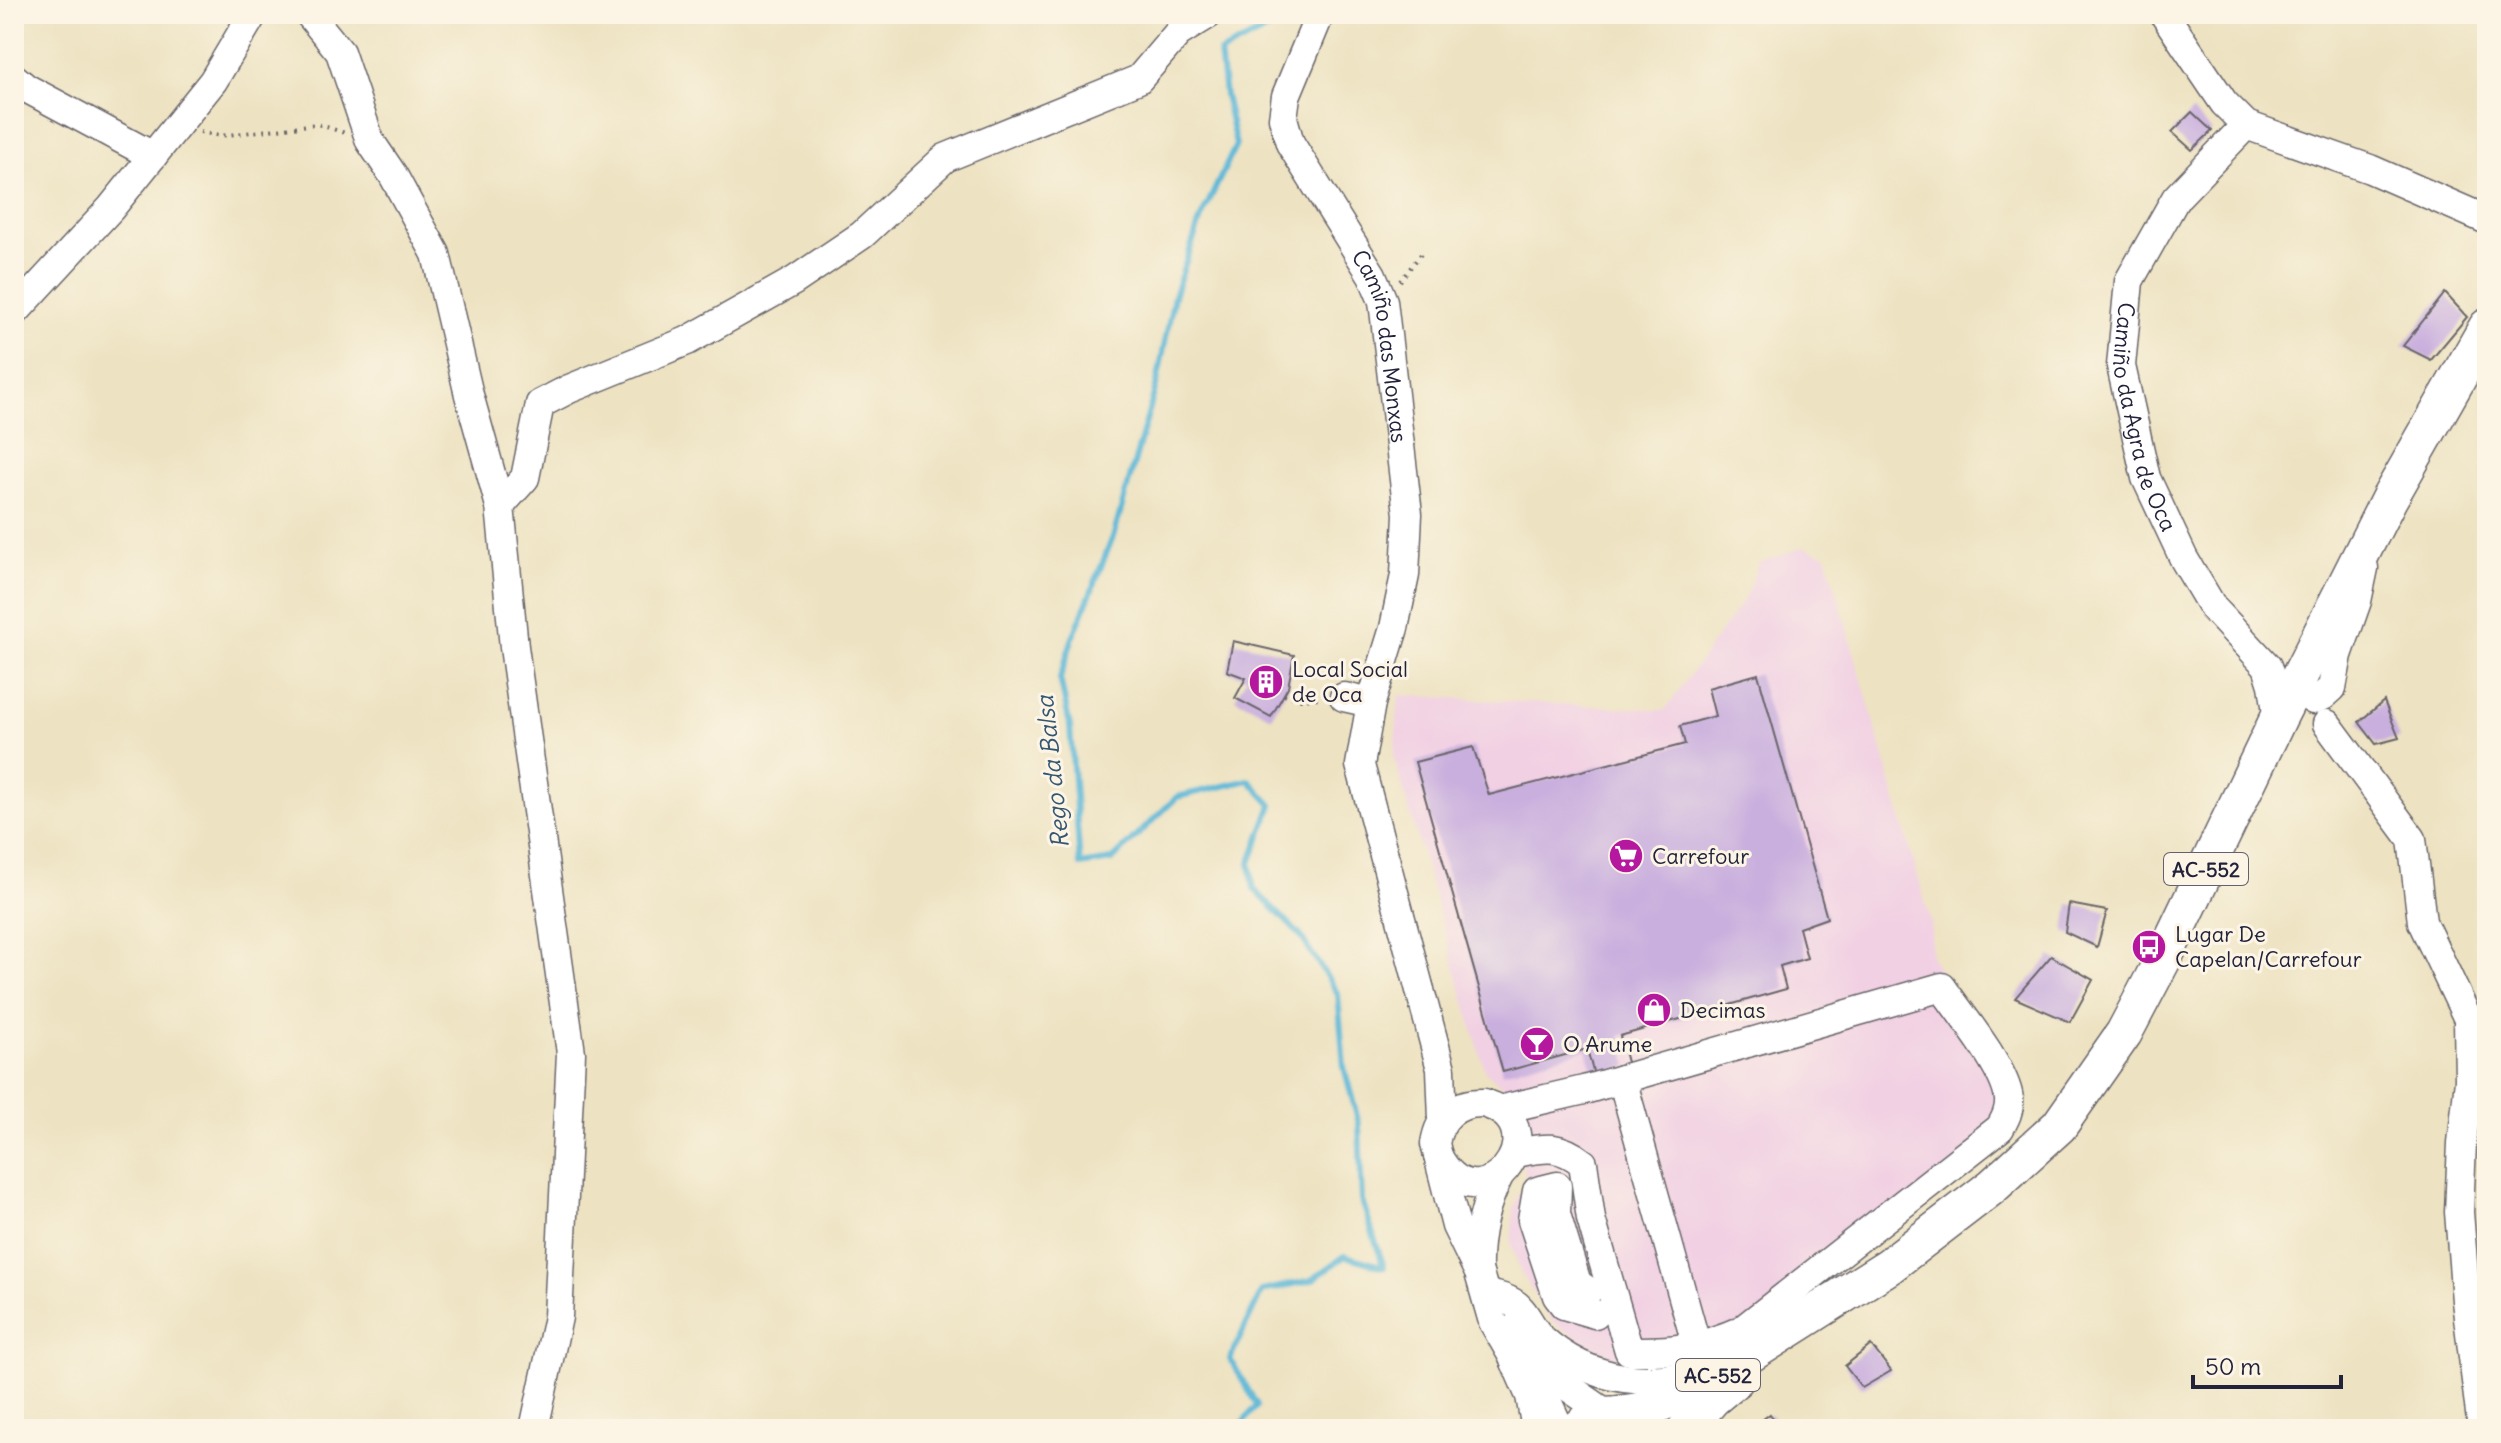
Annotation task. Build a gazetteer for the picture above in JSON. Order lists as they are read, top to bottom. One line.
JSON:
{"streets":{"main road":["AC-552"],"street":["Camiño das Monxas","Camiño da Agra de Oca"]},"crossings":[["Camiño da Agra de Oca","AC-552"]],"water":["Rego da Balsa"],"places":{"building":["Local Social de Oca"],"supermarket":["Carrefour"],"bus stop":["Lugar De Capelan/Carrefour"],"shop":["Decimas"],"bar":["O Arume"]},"scale_bar":"50 m"}
